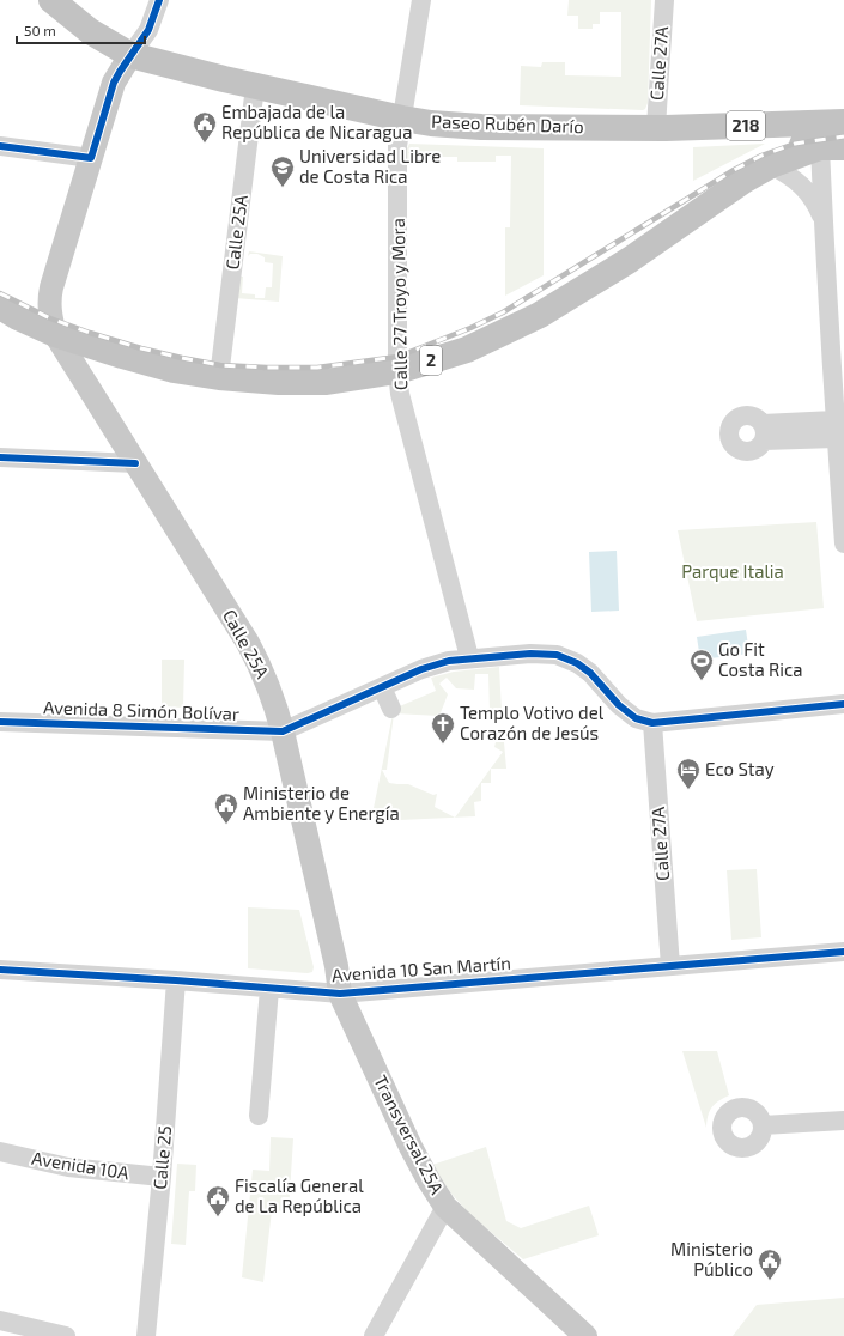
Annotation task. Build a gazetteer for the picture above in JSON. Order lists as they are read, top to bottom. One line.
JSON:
{"streets":{"highway":["Paseo Rubén Darío","218","2"],"main road":["Calle 25A","Transversal 25A"],"street":["Calle 27A","Calle 27 Troyo y Mora","Avenida 8 Simón Bolívar","Avenida 10 San Martín","Calle 25","Avenida 10A"]},"crossings":[["Calle 27A","Paseo Rubén Darío"],["Calle 27A","Avenida 10 San Martín"],["Paseo Rubén Darío","Calle 25A"],["Paseo Rubén Darío","Calle 27 Troyo y Mora"],["Calle 25A","2"],["Calle 25A","Avenida 8 Simón Bolívar"],["Calle 25A","Avenida 10 San Martín"],["Calle 25A","Transversal 25A"],["Calle 27 Troyo y Mora","2"],["Avenida 10 San Martín","Transversal 25A"],["Avenida 10 San Martín","Calle 25"],["Calle 25","Avenida 10A"]],"parks":["Parque Italia"],"places":{"public building":["Embajada de la República de Nicaragua","Ministerio de Ambiente y Energía","Fiscalía General de La República","Ministerio Público"],"school or university":["Universidad Libre de Costa Rica"],"sports":["Go Fit Costa Rica"],"church":["Templo Votivo del Corazón de Jesús"],"hotel":["Eco Stay"]},"scale_bar":"50 m"}
